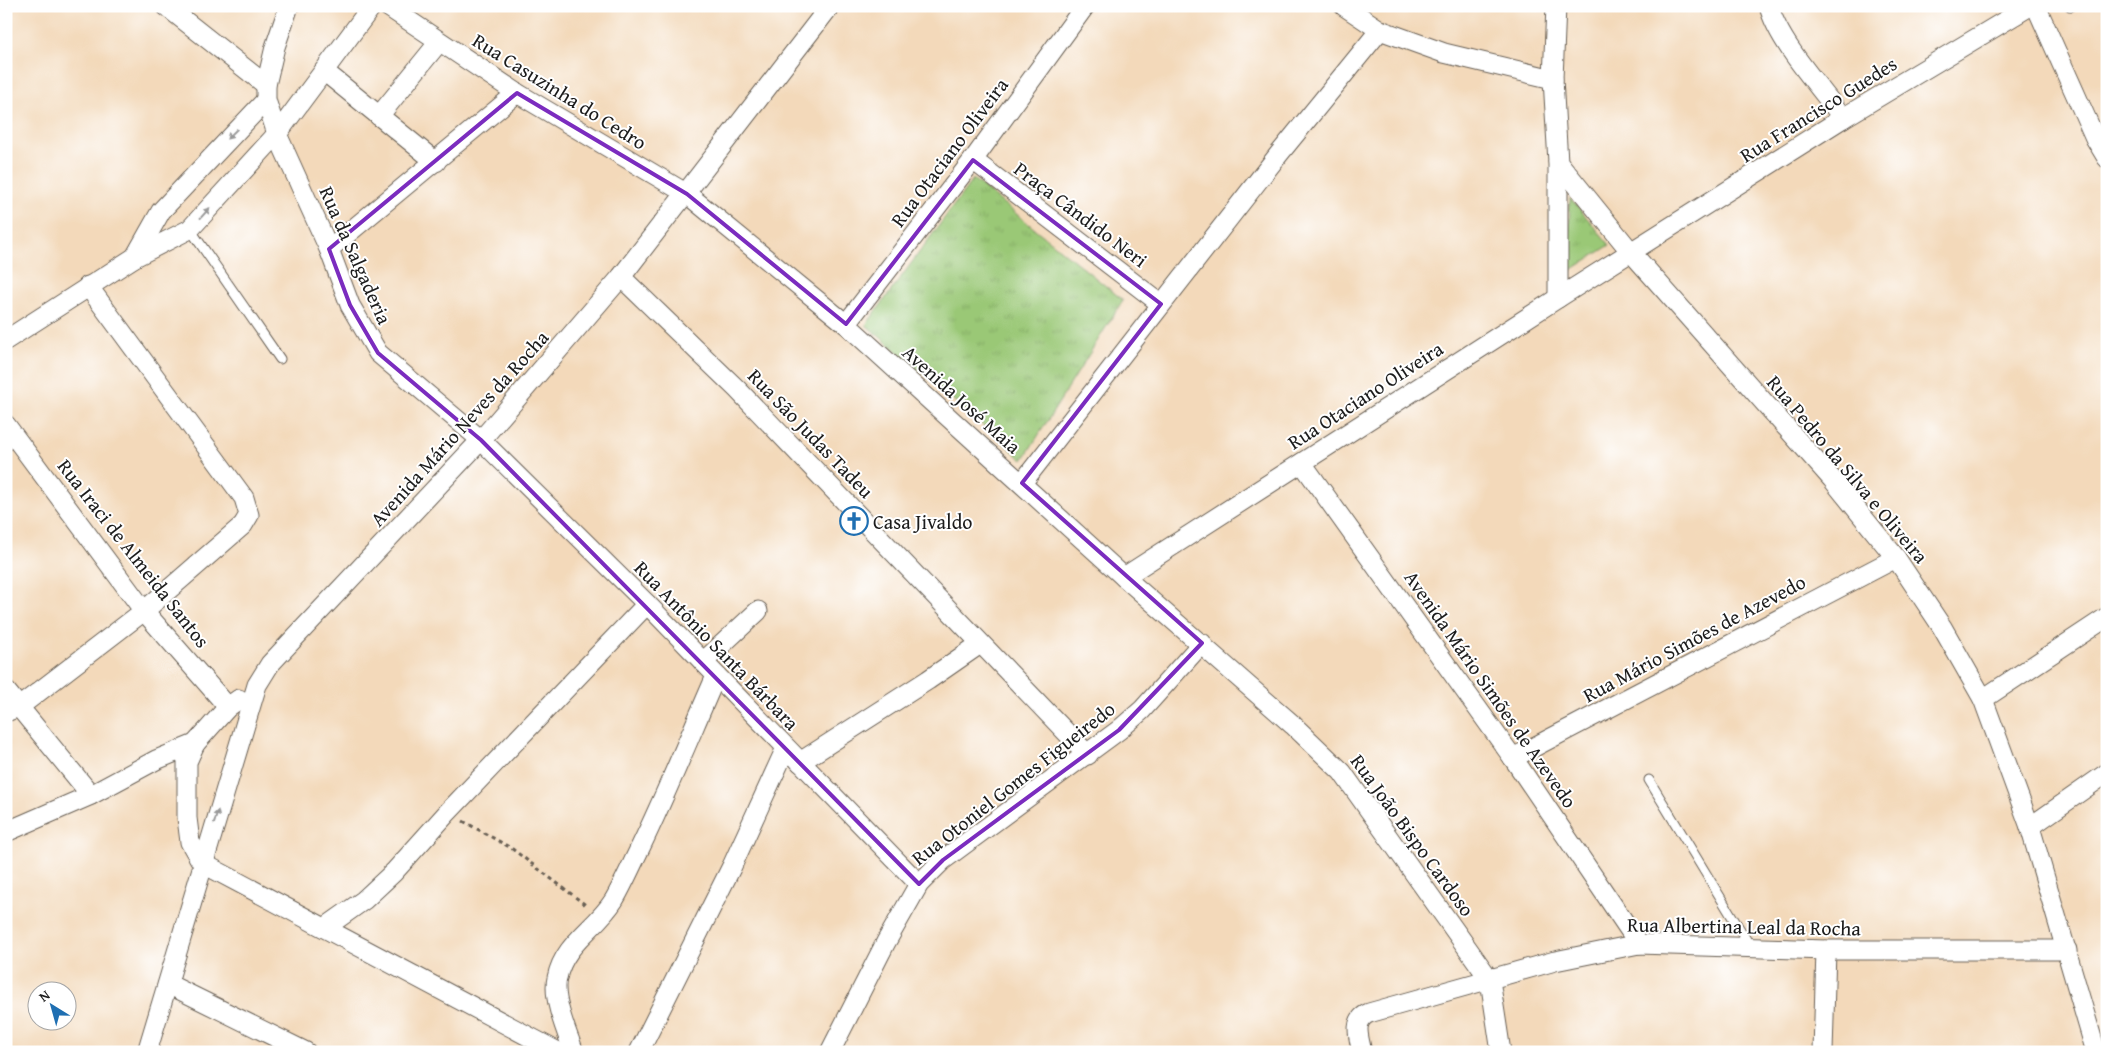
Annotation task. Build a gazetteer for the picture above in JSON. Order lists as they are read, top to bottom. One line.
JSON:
{"streets":{"street":["Rua Casuzinha do Cedro","Rua Francisco Guedes","Rua Otaciano Oliveira","Praça Cândido Neri","Rua da Salgaderia","Avenida José Maia","Avenida Mário Neves da Rocha","Rua São Judas Tadeu","Rua Pedro da Silva e Oliveira","Rua Iraci de Almeida Santos","Rua Mário Simões de Azevedo","Rua Antônio Santa Bárbara","Avenida Mário Simões de Azevedo","Rua Otoniel Gomes Figueiredo","Rua João Bispo Cardoso","Rua Albertina Leal da Rocha"]},"crossings":[["Rua Casuzinha do Cedro","Avenida José Maia"],["Rua Casuzinha do Cedro","Avenida Mário Neves da Rocha"],["Rua Francisco Guedes","Rua Otaciano Oliveira"],["Rua Francisco Guedes","Rua Pedro da Silva e Oliveira"],["Rua Otaciano Oliveira","Praça Cândido Neri"],["Rua Otaciano Oliveira","Avenida José Maia"],["Rua Otaciano Oliveira","Rua Pedro da Silva e Oliveira"],["Rua Otaciano Oliveira","Avenida Mário Simões de Azevedo"],["Rua da Salgaderia","Avenida Mário Neves da Rocha"],["Rua da Salgaderia","Rua Antônio Santa Bárbara"],["Avenida José Maia","Avenida Mário Neves da Rocha"],["Avenida José Maia","Rua Otoniel Gomes Figueiredo"],["Avenida José Maia","Rua João Bispo Cardoso"],["Avenida Mário Neves da Rocha","Rua São Judas Tadeu"],["Avenida Mário Neves da Rocha","Rua Antônio Santa Bárbara"],["Rua São Judas Tadeu","Rua Otoniel Gomes Figueiredo"],["Rua Pedro da Silva e Oliveira","Rua Mário Simões de Azevedo"],["Rua Pedro da Silva e Oliveira","Rua Albertina Leal da Rocha"],["Rua Mário Simões de Azevedo","Avenida Mário Simões de Azevedo"],["Rua Antônio Santa Bárbara","Rua Otoniel Gomes Figueiredo"],["Avenida Mário Simões de Azevedo","Rua Albertina Leal da Rocha"],["Rua Otoniel Gomes Figueiredo","Rua João Bispo Cardoso"],["Rua João Bispo Cardoso","Rua Albertina Leal da Rocha"]],"places":{"church":["Casa Jivaldo"]},"north":"top left"}
